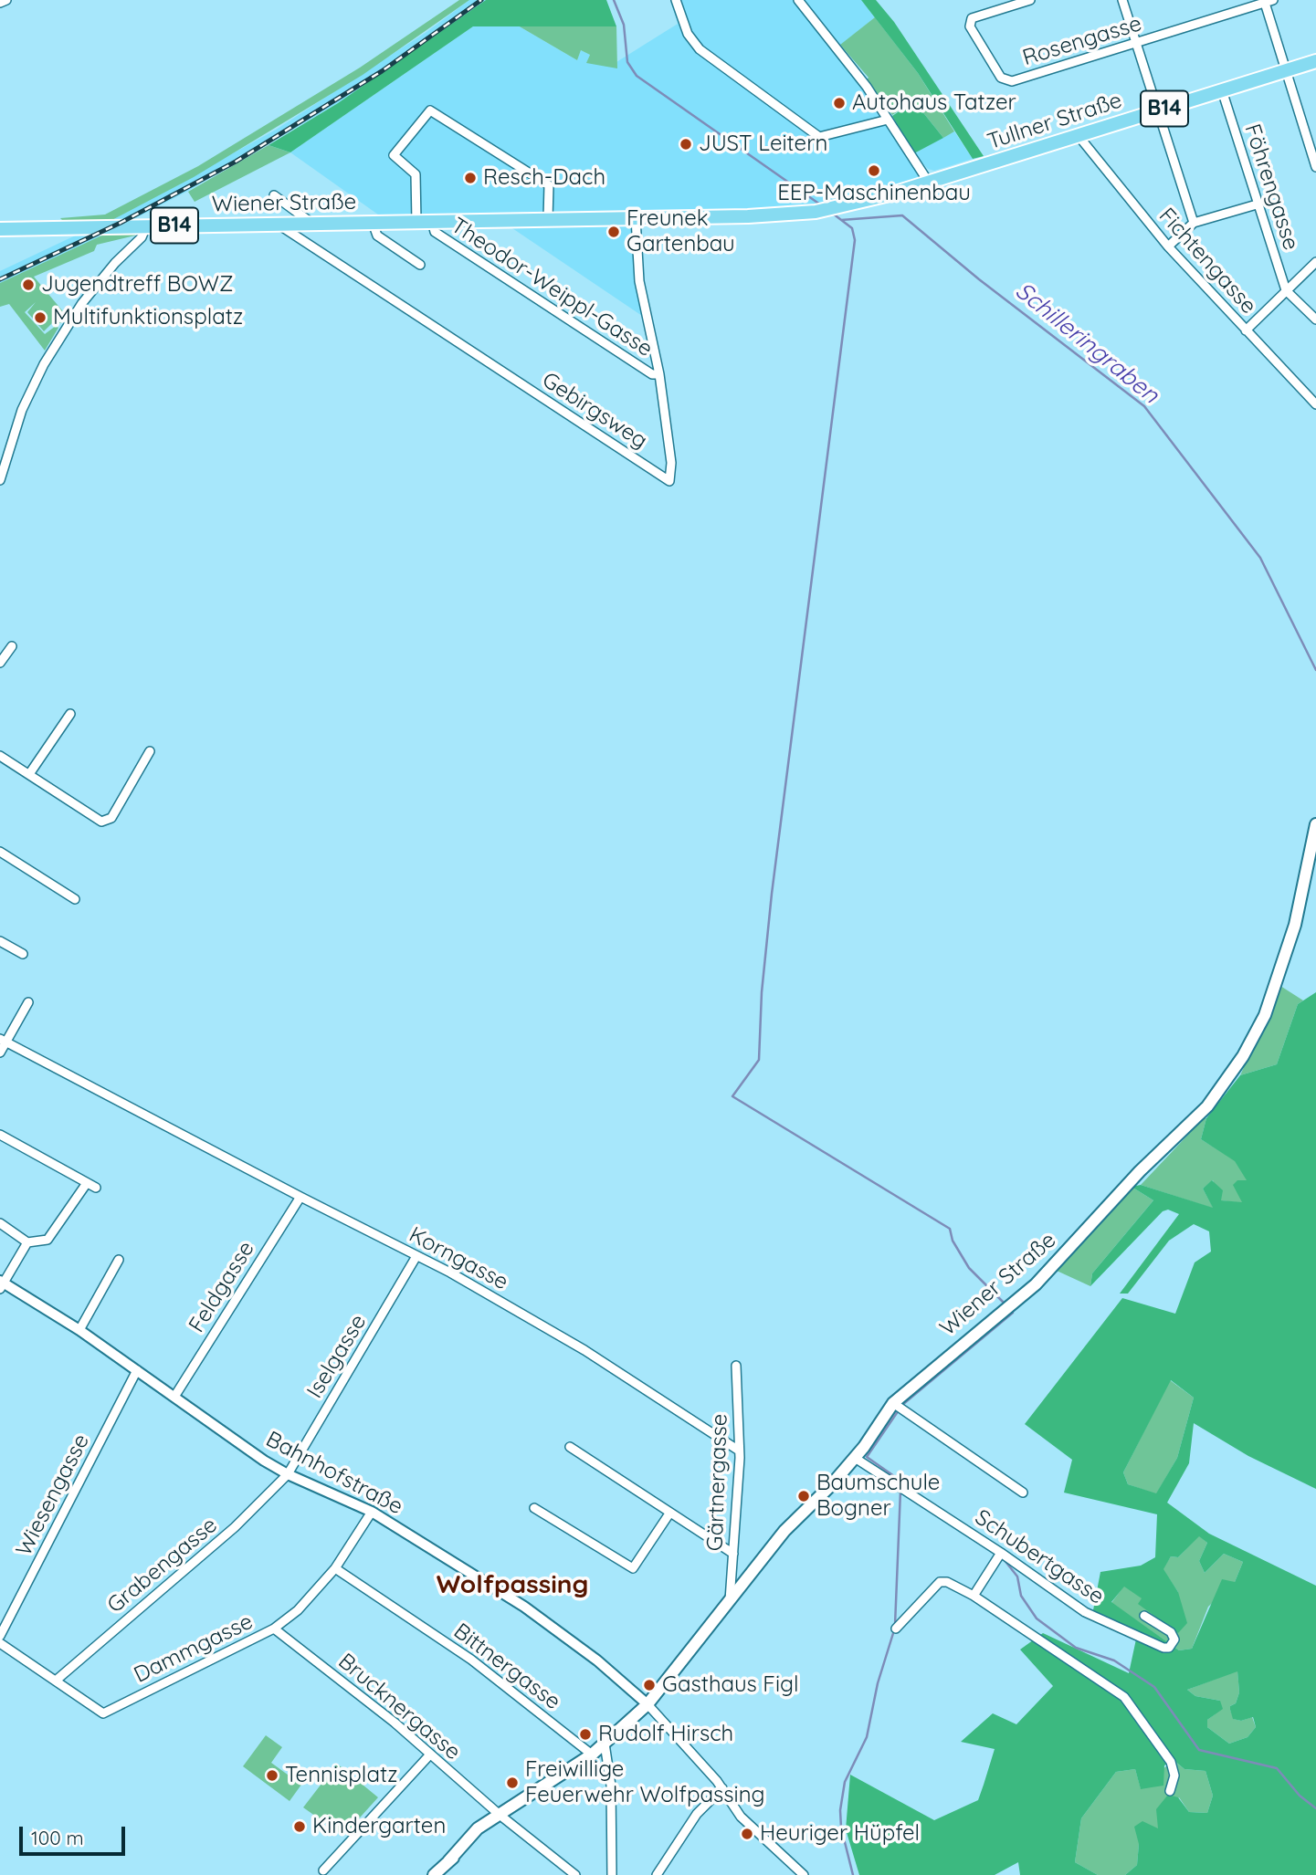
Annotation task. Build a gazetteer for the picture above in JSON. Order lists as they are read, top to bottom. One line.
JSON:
{"streets":{"main road":["B14","Tullner Straße","Wiener Straße"],"street":["Rosengasse","Föhrengasse","Fichtengasse","Theodor-Weippl-Gasse","Gebirgsweg","Korngasse","Feldgasse","Iselgasse","Bahnhofstraße","Gärtnergasse","Wiesengasse","Schubertgasse","Grabengasse","Dammgasse","Bittnergasse","Brucknergasse"]},"crossings":[["Tullner Straße","Föhrengasse"],["Tullner Straße","Wiener Straße"],["Tullner Straße","Fichtengasse"],["Tullner Straße","Gebirgsweg"],["Wiener Straße","Theodor-Weippl-Gasse"],["Wiener Straße","Gebirgsweg"],["Wiener Straße","Bahnhofstraße"],["Wiener Straße","Gärtnergasse"],["Wiener Straße","Schubertgasse"],["Theodor-Weippl-Gasse","Gebirgsweg"],["Korngasse","Feldgasse"],["Korngasse","Iselgasse"],["Korngasse","Gärtnergasse"],["Feldgasse","Bahnhofstraße"],["Iselgasse","Bahnhofstraße"],["Iselgasse","Grabengasse"],["Bahnhofstraße","Wiesengasse"],["Bahnhofstraße","Grabengasse"],["Bahnhofstraße","Dammgasse"],["Grabengasse","Dammgasse"],["Dammgasse","Bittnergasse"],["Dammgasse","Brucknergasse"]],"districts":["Wolfpassing"],"water":["Schilleringraben"],"places":["Autohaus Tatzer","JUST Leitern","EEP-Maschinenbau","Resch-Dach","Freunek Gartenbau","Jugendtreff BOWZ","Multifunktionsplatz","Baumschule Bogner","Gasthaus Figl","Rudolf Hirsch","Tennisplatz","Freiwillige Feuerwehr Wolfpassing","Kindergarten","Heuriger Hüpfel"],"scale_bar":"100 m"}
